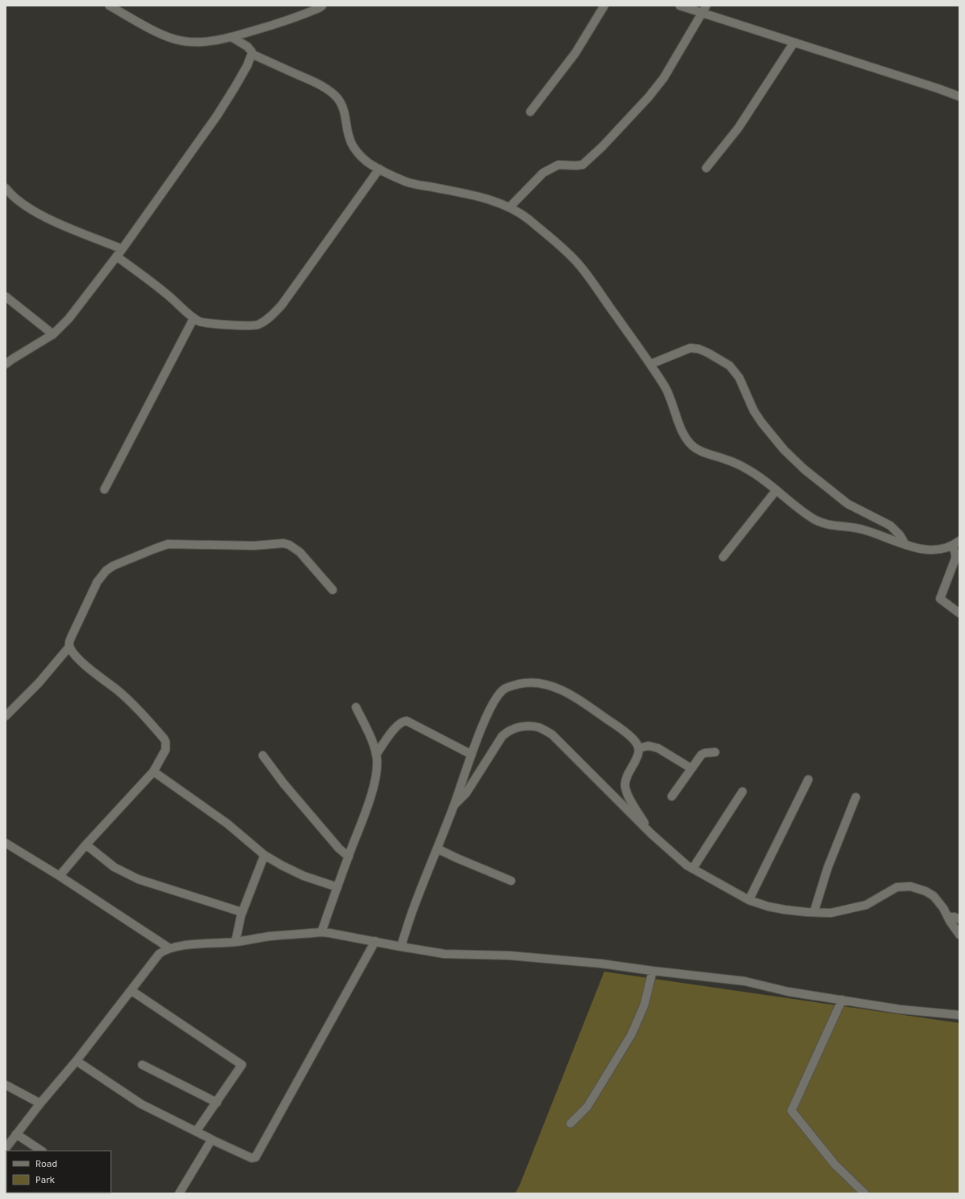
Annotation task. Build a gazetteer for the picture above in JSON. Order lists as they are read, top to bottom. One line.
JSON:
{"legend":["Road","Park"]}
